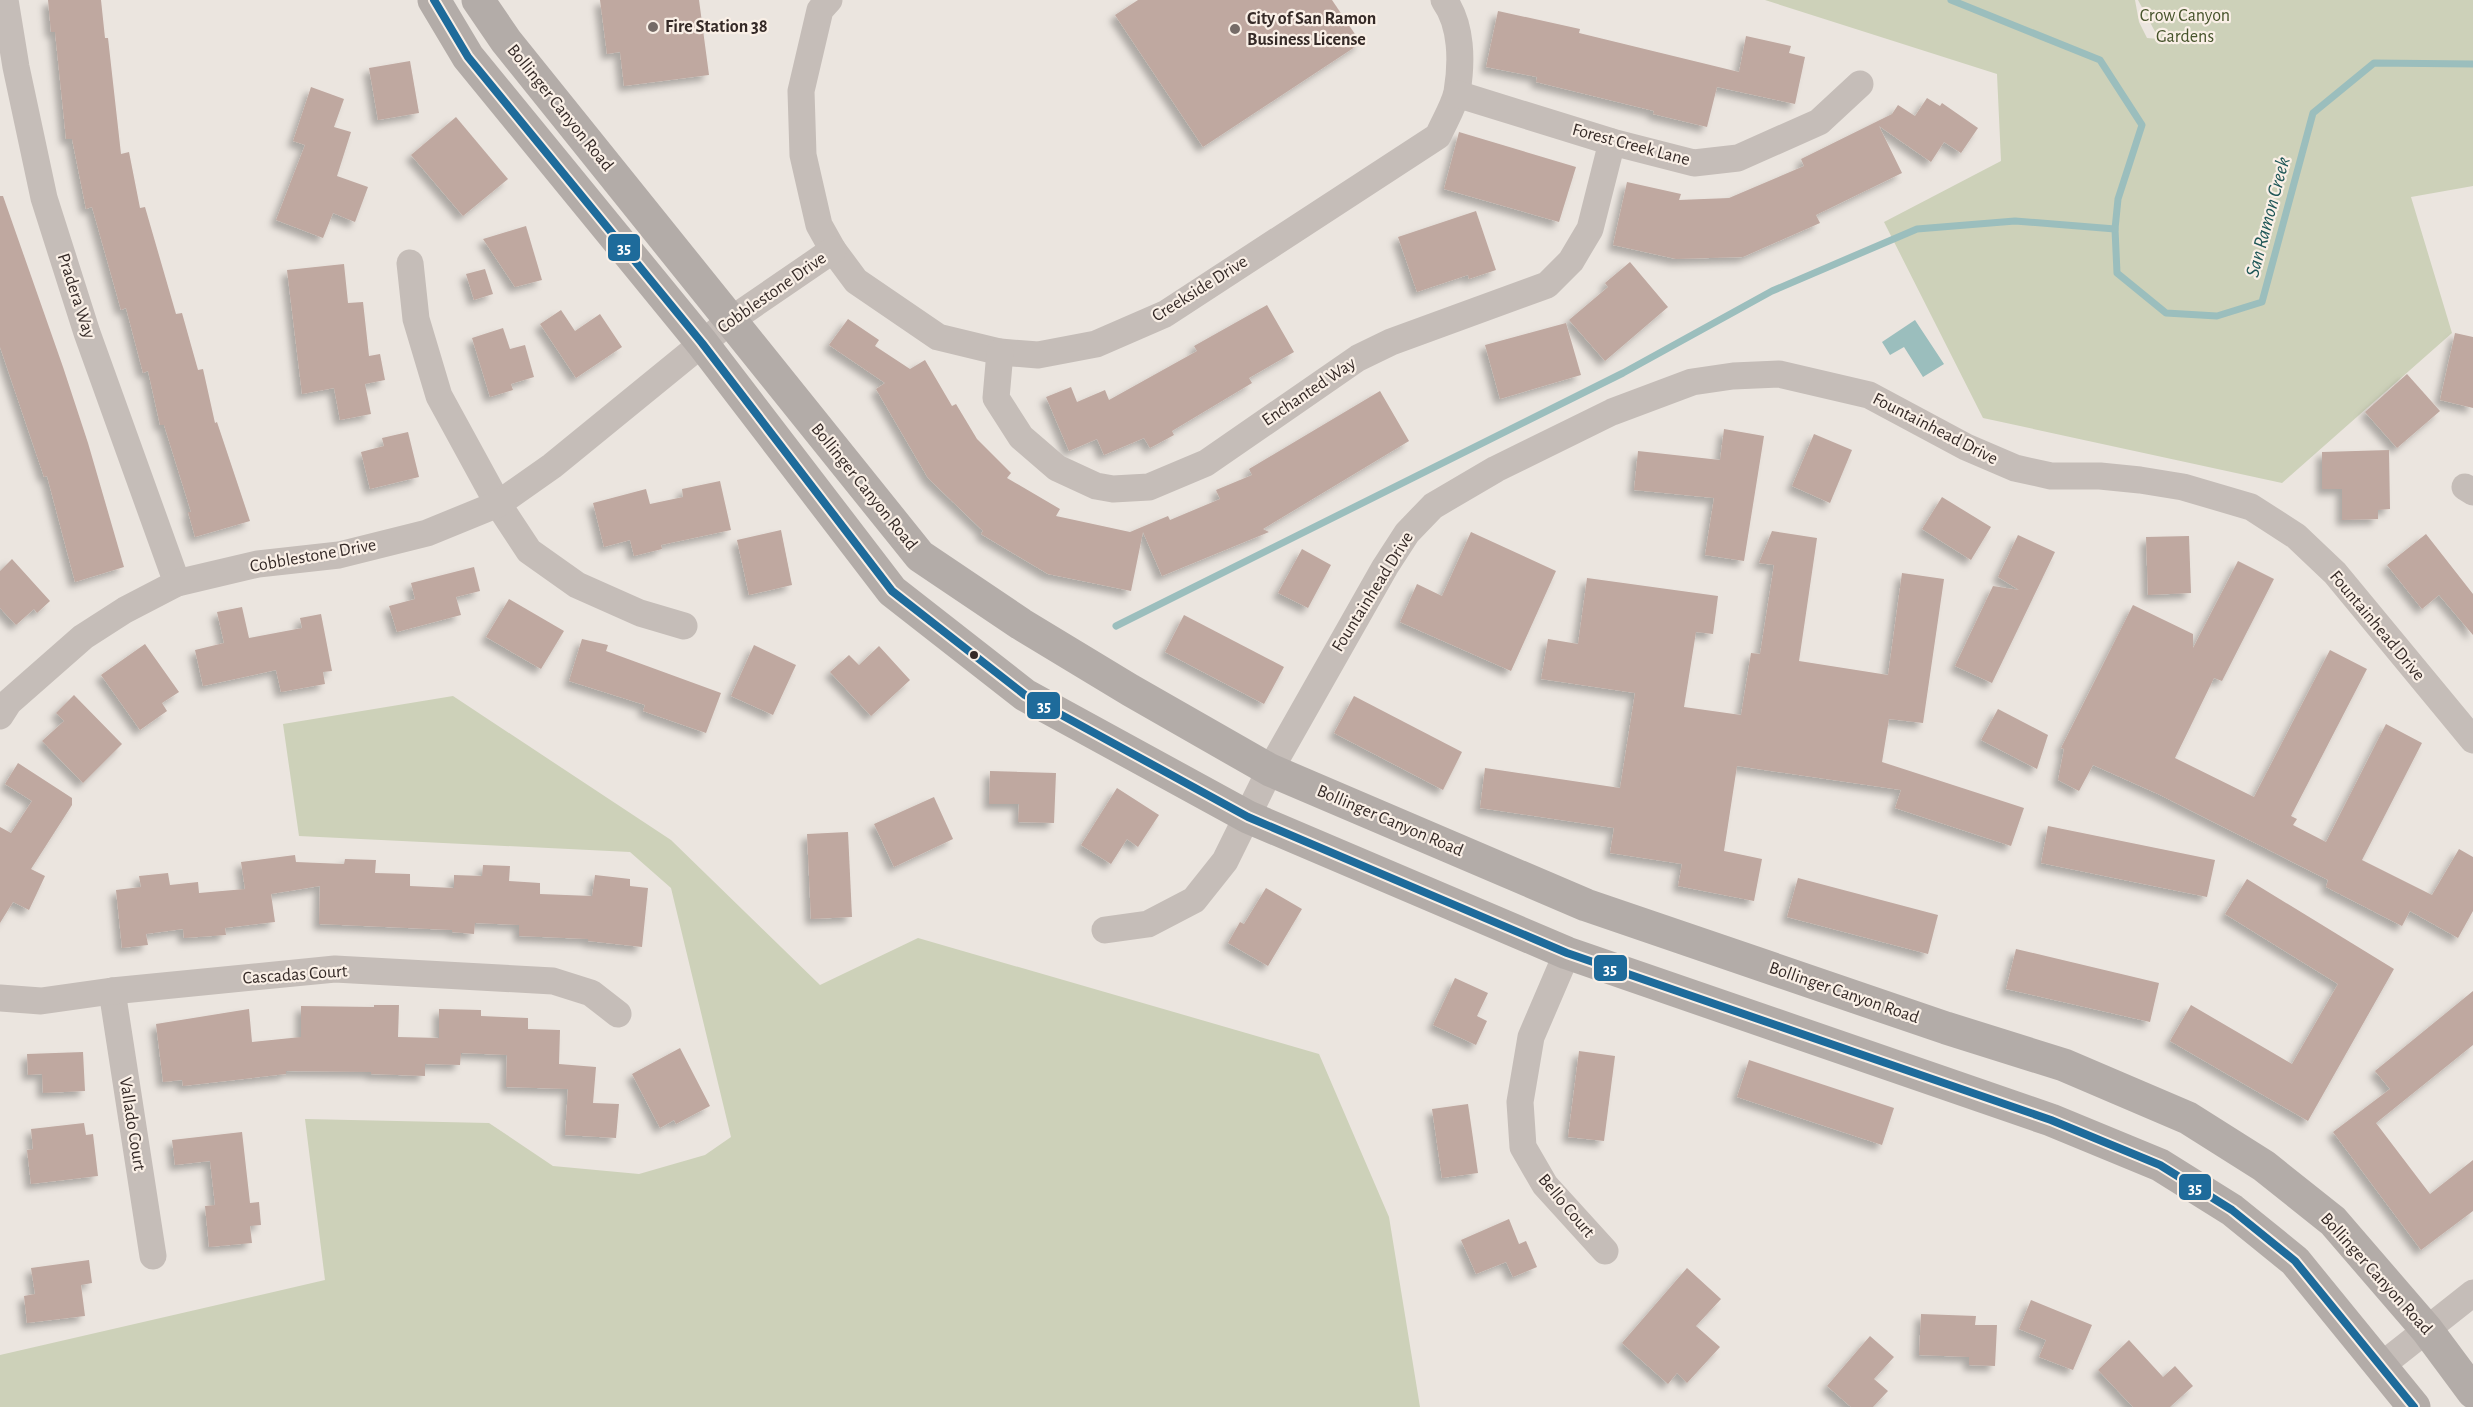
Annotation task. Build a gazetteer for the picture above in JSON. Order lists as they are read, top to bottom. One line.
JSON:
{"streets":{"main road":["Bollinger Canyon Road"],"street":["Forest Creek Lane","Creekside Drive","Cobblestone Drive","Pradera Way","Enchanted Way","Fountainhead Drive","Cascadas Court","Vallado Court","Bello Court"]},"crossings":[["Bollinger Canyon Road","Cobblestone Drive"],["Bollinger Canyon Road","Fountainhead Drive"],["Bollinger Canyon Road","Bello Court"],["Forest Creek Lane","Creekside Drive"],["Forest Creek Lane","Enchanted Way"],["Creekside Drive","Cobblestone Drive"],["Creekside Drive","Enchanted Way"],["Cobblestone Drive","Pradera Way"],["Cascadas Court","Vallado Court"]],"water":["San Ramon Creek"],"parks":["Crow Canyon Gardens"],"places":["Fire Station 38","City of San Ramon Business License"],"lines":["transit line 35"]}
